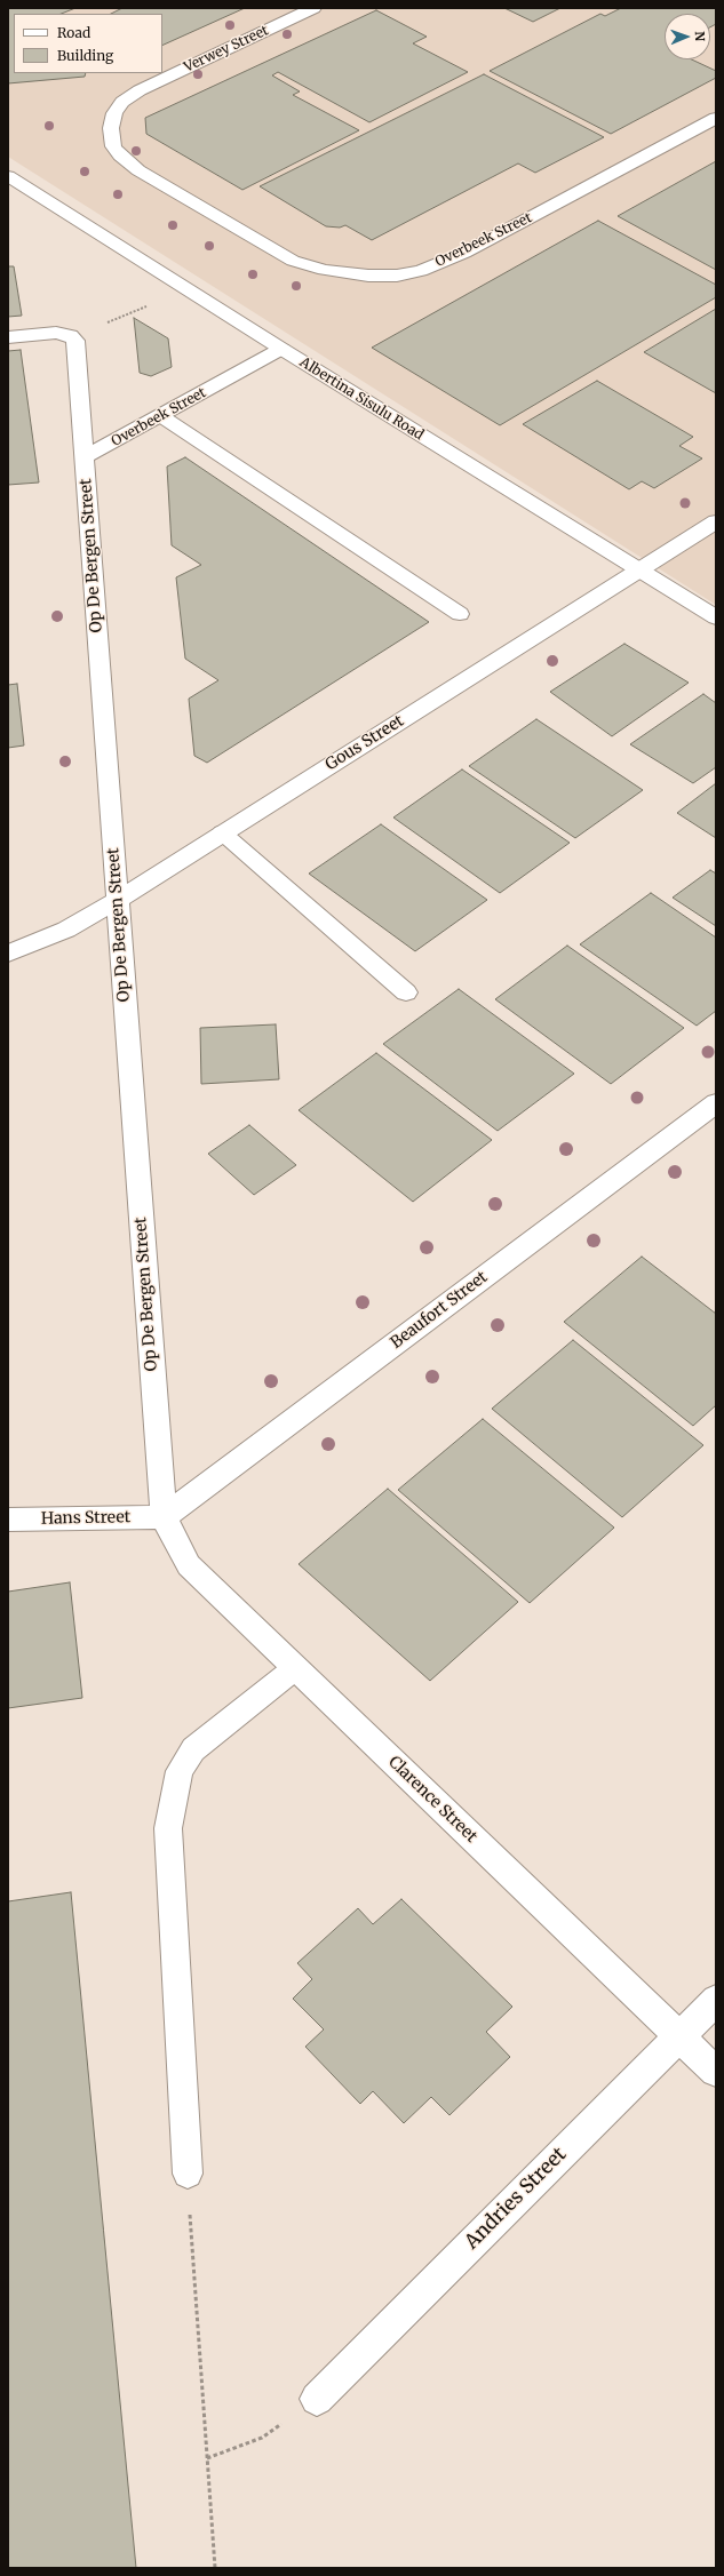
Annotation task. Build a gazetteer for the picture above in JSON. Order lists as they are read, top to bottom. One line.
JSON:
{"streets":{"street":["Verwey Street","Overbeek Street","Albertina Sisulu Road","Op De Bergen Street","Gous Street","Beaufort Street","Hans Street","Clarence Street","Andries Street"]},"crossings":[["Verwey Street","Overbeek Street"],["Overbeek Street","Albertina Sisulu Road"],["Overbeek Street","Op De Bergen Street"],["Albertina Sisulu Road","Gous Street"],["Op De Bergen Street","Gous Street"],["Op De Bergen Street","Beaufort Street"],["Op De Bergen Street","Hans Street"],["Op De Bergen Street","Clarence Street"],["Beaufort Street","Hans Street"],["Beaufort Street","Clarence Street"],["Hans Street","Clarence Street"],["Clarence Street","Andries Street"]],"legend":["Road","Building"],"north":"right"}
